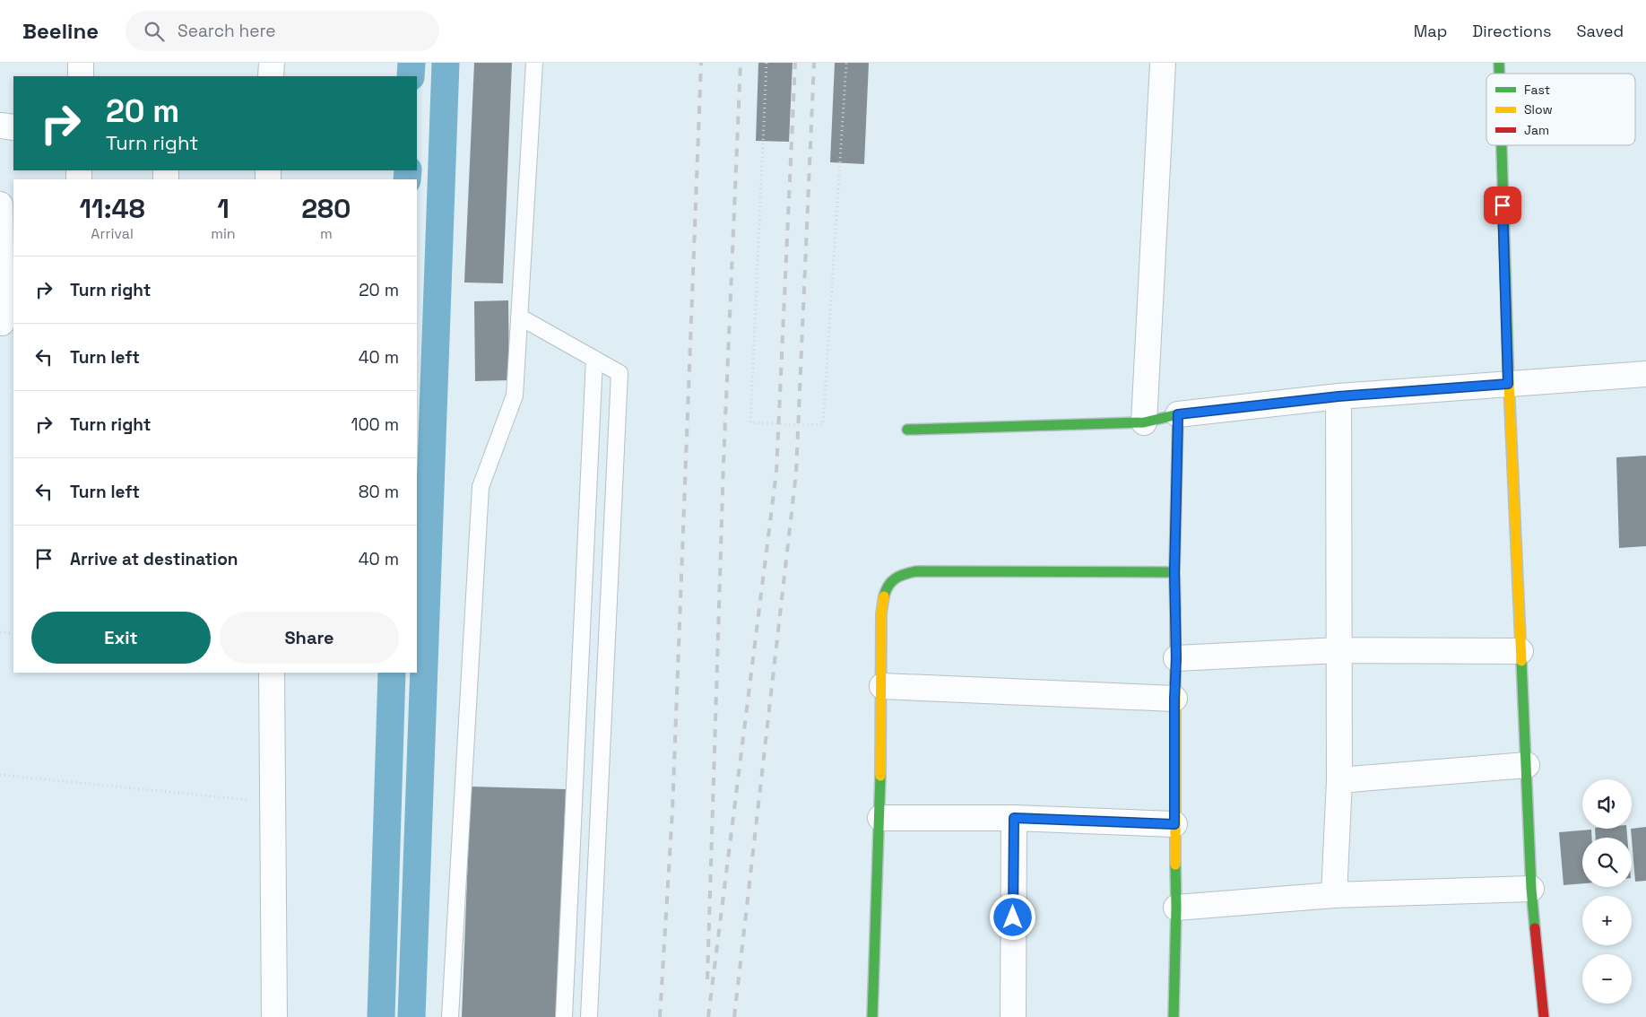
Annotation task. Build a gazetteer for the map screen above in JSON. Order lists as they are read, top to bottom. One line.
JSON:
{"legend":["Fast","Slow","Jam"],"page":{"header":"Beeline","search":"Search here","nav":["Map","Directions","Saved"],"turn":["20 m","Turn right"],"eta":["11:48","Arrival","1","min","280","m"],"list":[{"name":"Turn right","value":"20 m"},{"name":"Turn left","value":"40 m"},{"name":"Turn right","value":"100 m"},{"name":"Turn left","value":"80 m"},{"name":"Arrive at destination","value":"40 m"}],"buttons":["Exit","Share"],"map_buttons":["+","−"]}}
